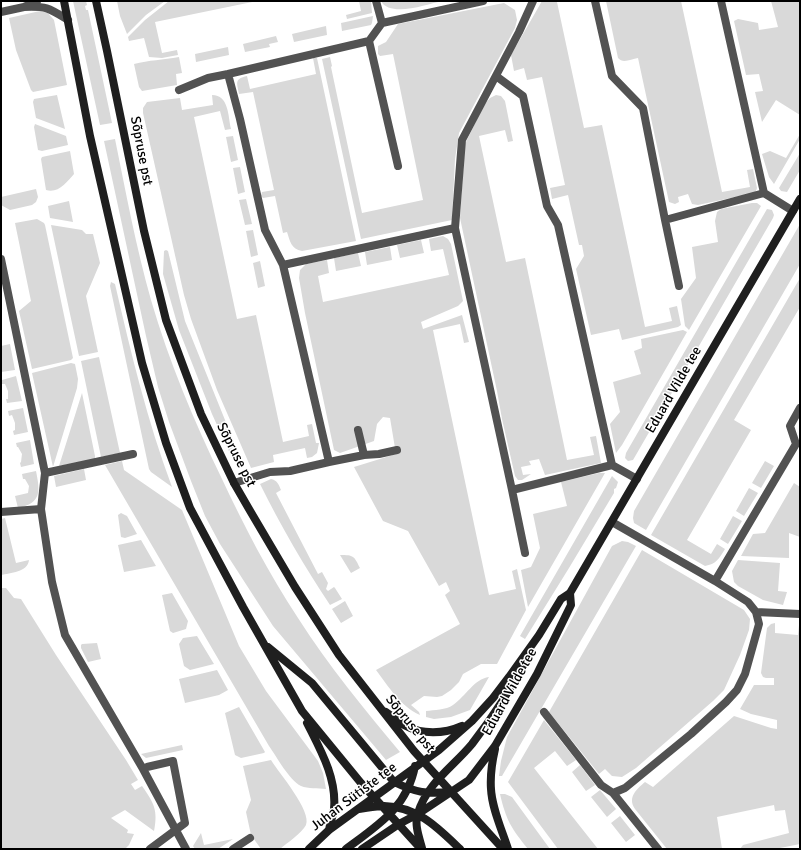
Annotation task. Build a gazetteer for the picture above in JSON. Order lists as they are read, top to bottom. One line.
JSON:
{"streets":{"main road":["Sõpruse pst","Eduard Vilde tee","Juhan Sütiste tee"]},"crossings":[["Sõpruse pst","Eduard Vilde tee"],["Eduard Vilde tee","Juhan Sütiste tee"]]}
